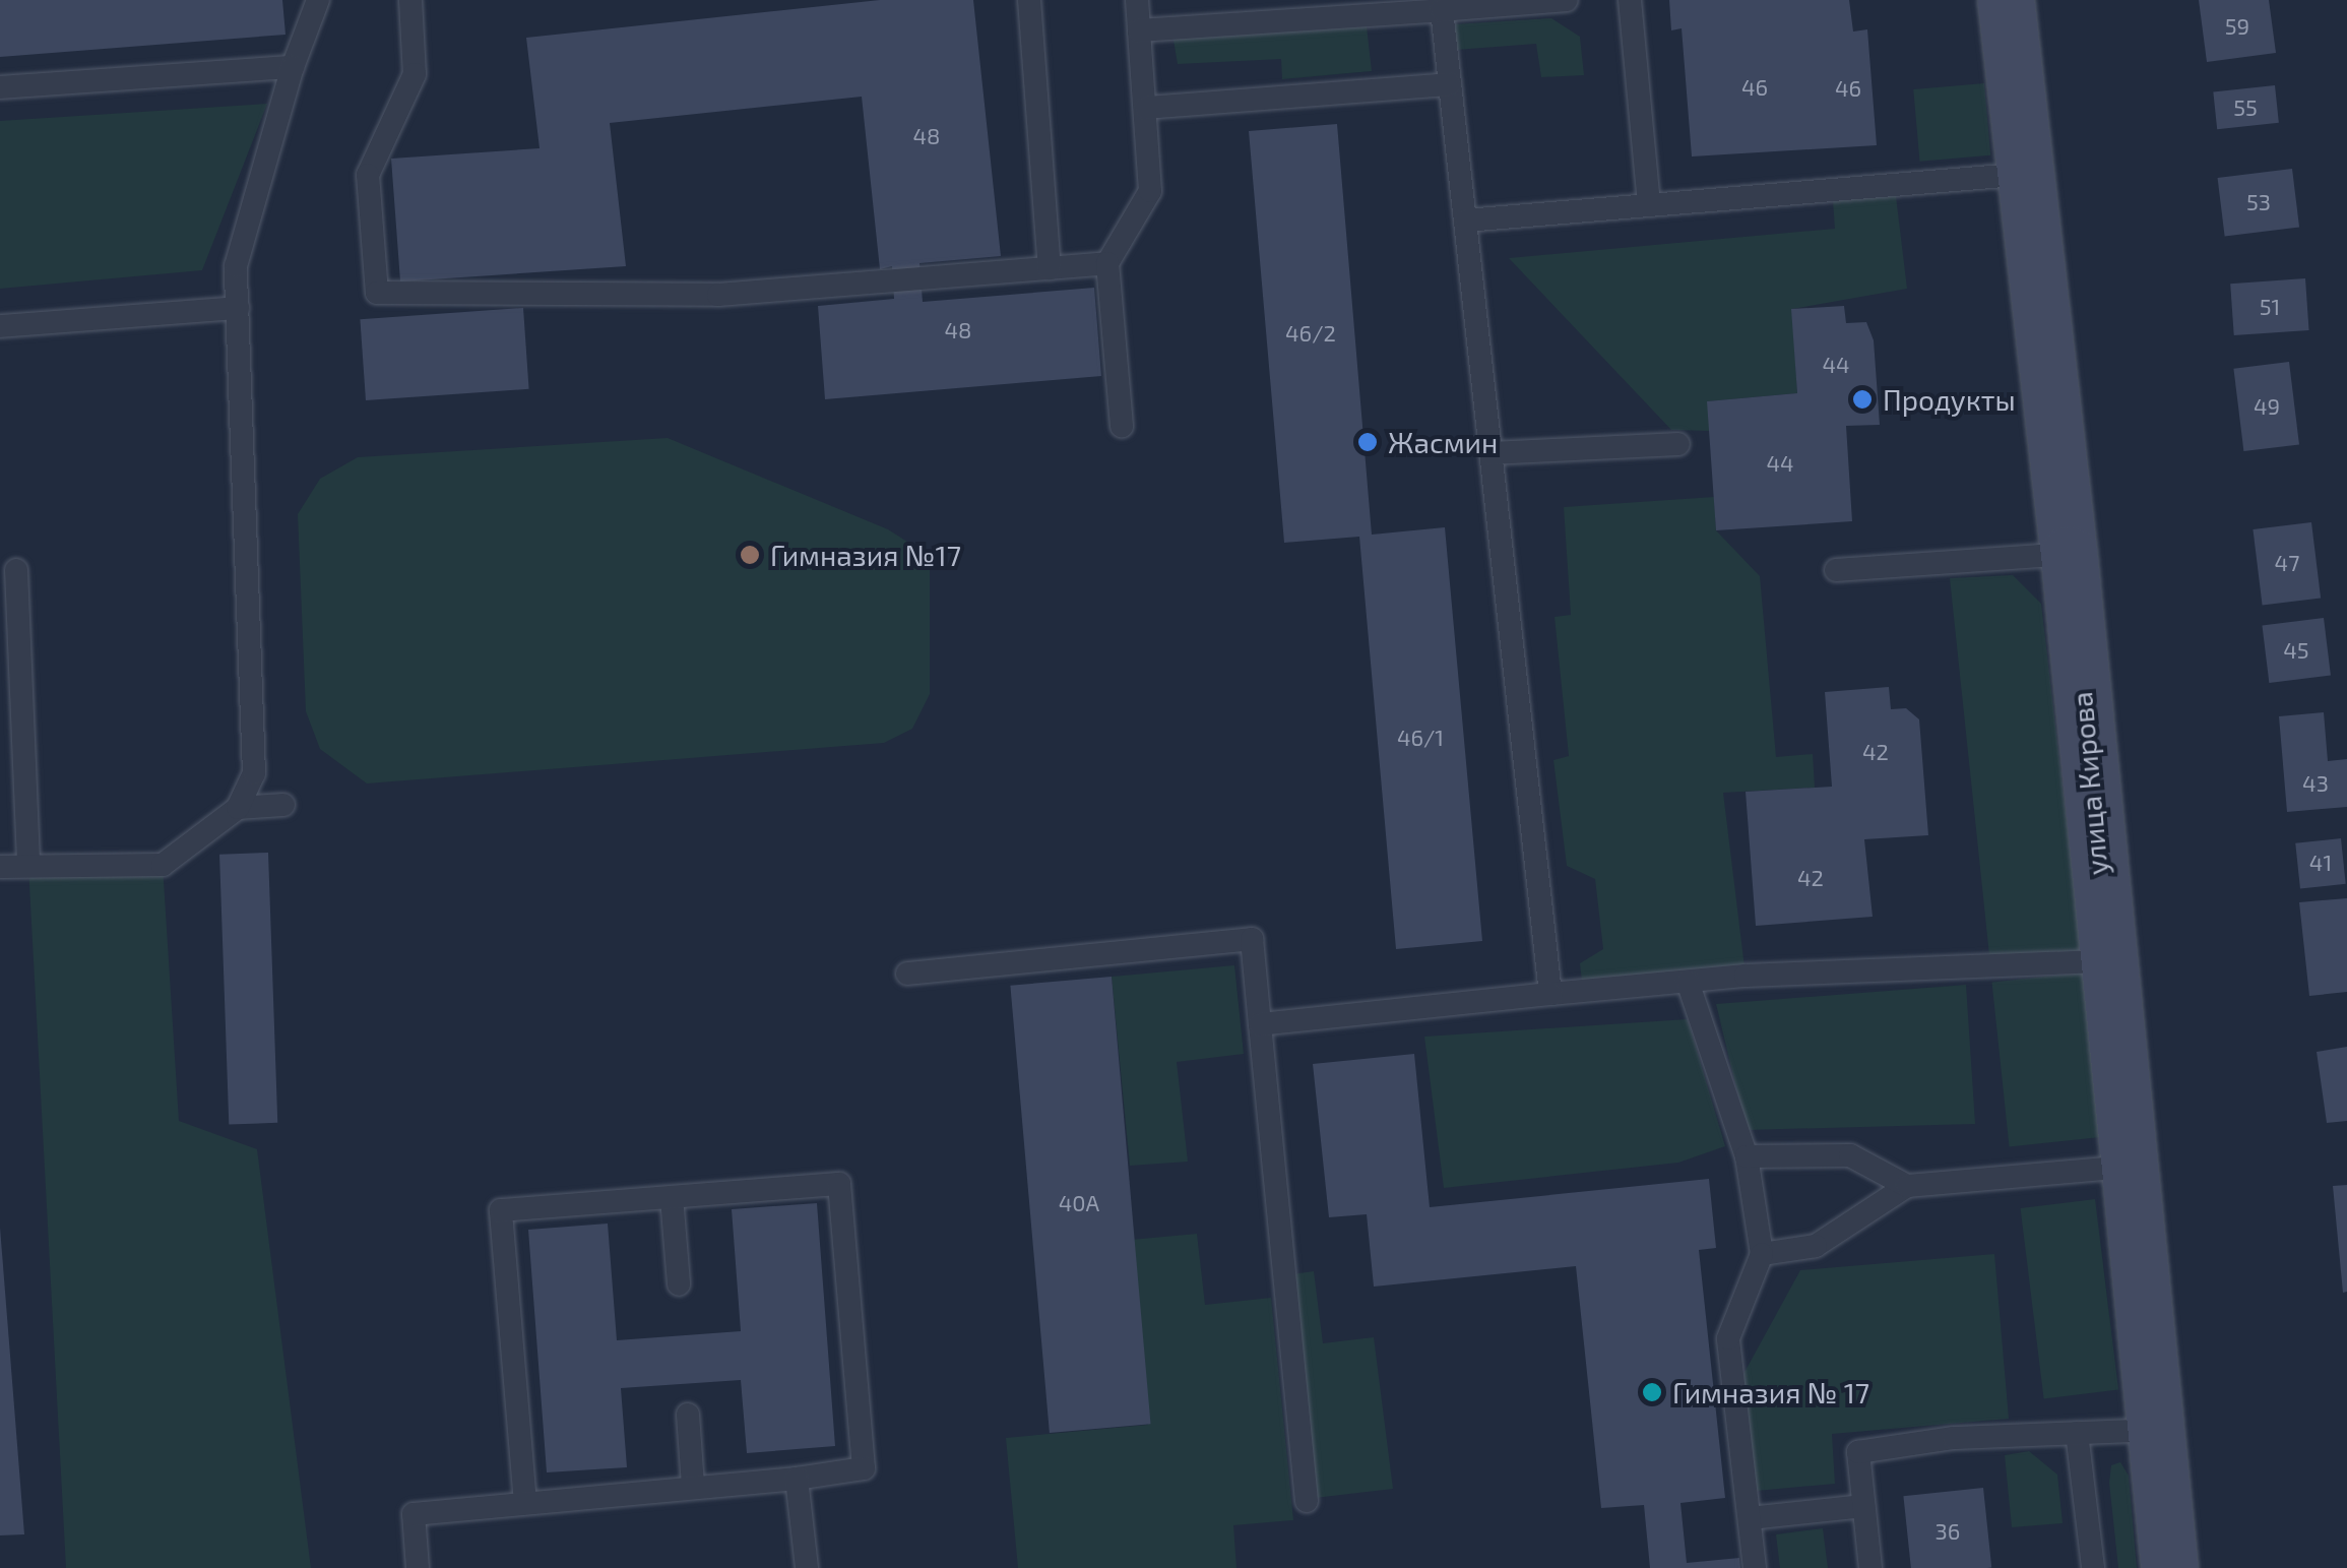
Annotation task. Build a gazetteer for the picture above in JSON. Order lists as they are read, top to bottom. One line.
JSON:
{"streets":{"street":["улица Кирова"]},"places":["Продукты","Жасмин","Гимназия №17","Гимназия № 17"],"house_numbers":["59","46","46","55","48","53","51","48","46/2","44","49","44","47","45","46/1","42","43","41","42","40А","36"]}
